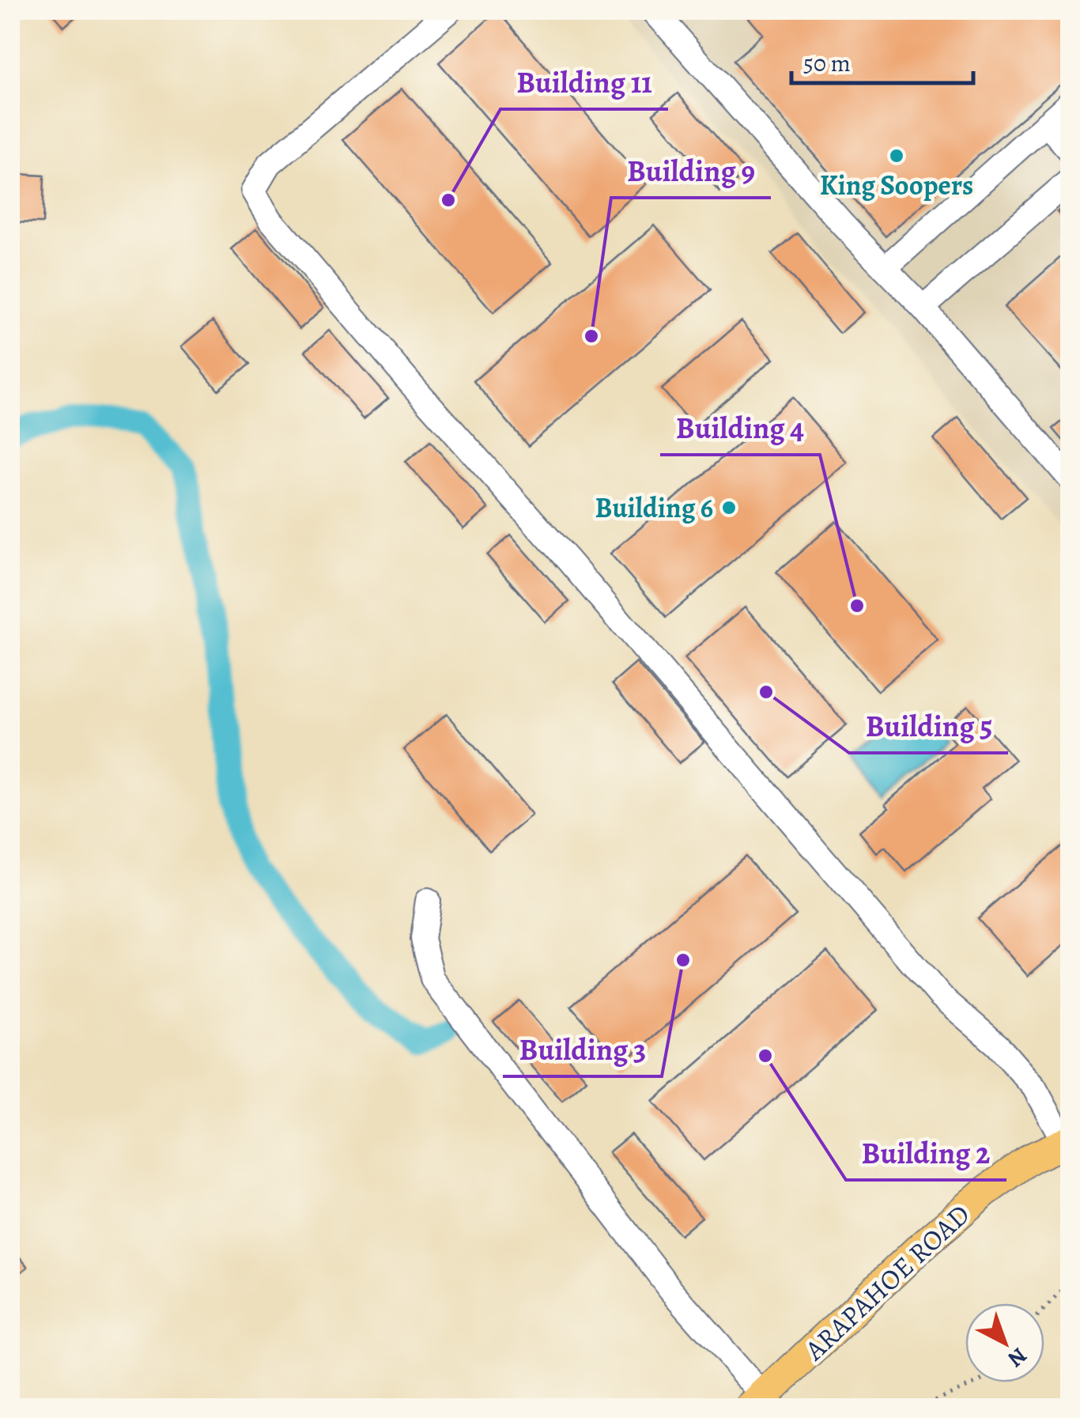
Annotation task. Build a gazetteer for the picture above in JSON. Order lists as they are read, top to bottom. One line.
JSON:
{"streets":{"main road":["ARAPAHOE ROAD"]},"places":["King Soopers","Building 11","Building 9","Building 6","Building 4","Building 5","Building 3","Building 2"],"scale_bar":"50 m","north":"bottom right"}
